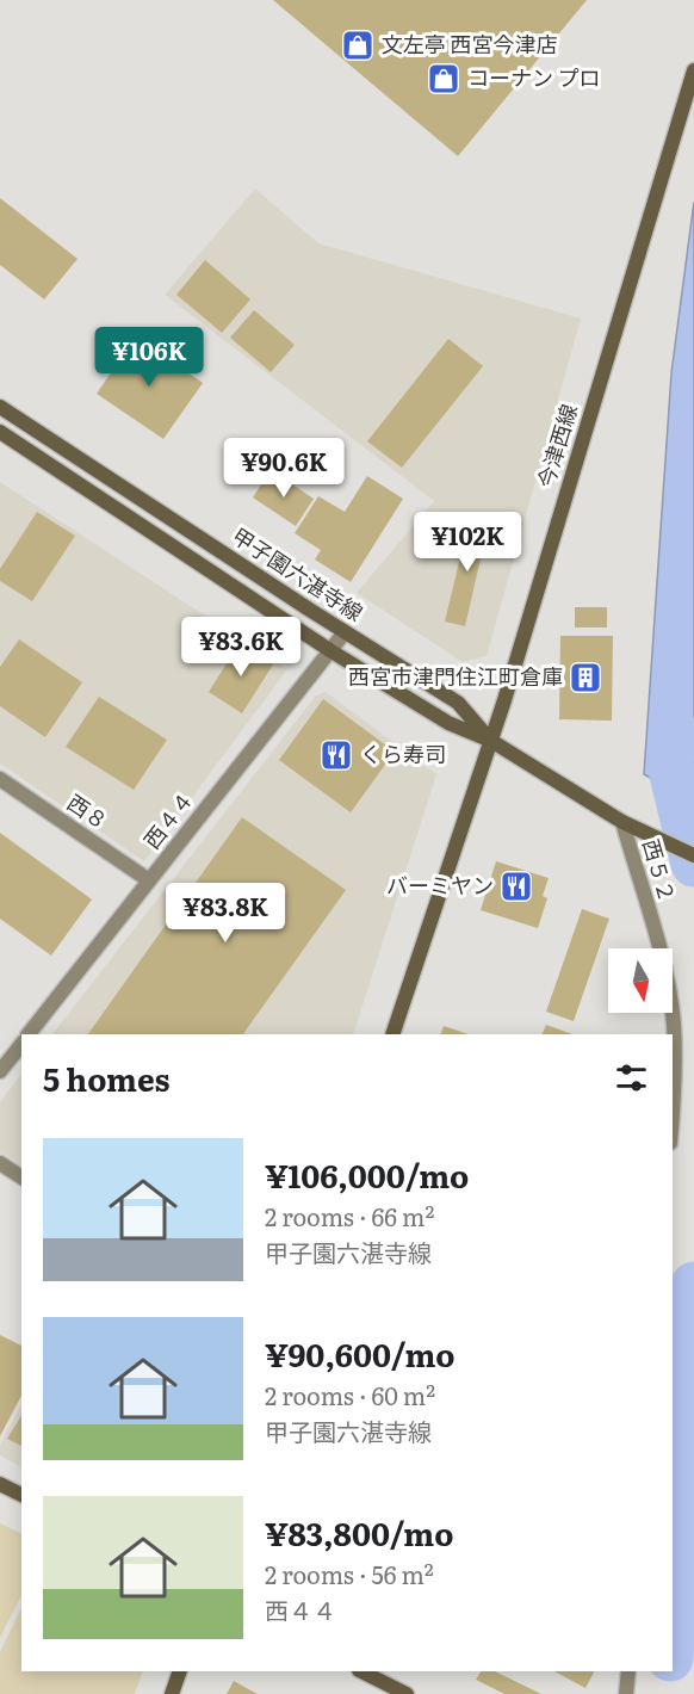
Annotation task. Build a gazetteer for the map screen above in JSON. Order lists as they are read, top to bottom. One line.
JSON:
{"streets":{"main road":["今津西線","甲子園六湛寺線"],"street":["西８","西４４","西５２"]},"crossings":[["今津西線","甲子園六湛寺線"],["甲子園六湛寺線","西４４"],["甲子園六湛寺線","西５２"],["西８","西４４"]],"places":{"shop":["文左亭 西宮今津店","コーナン プロ"],"building":["西宮市津門住江町倉庫"],"restaurant":["くら寿司","バーミヤン"]},"north":"bottom","page":{"price":["¥106K","¥90.6K","¥102K","¥83.6K","¥83.8K"],"heading":"5 homes","list":[{"name":"¥106,000/mo","note":"2 rooms · 66 m² · 甲子園六湛寺線"},{"name":"¥90,600/mo","note":"2 rooms · 60 m² · 甲子園六湛寺線"},{"name":"¥83,800/mo","note":"2 rooms · 56 m² · 西４４"}]}}
